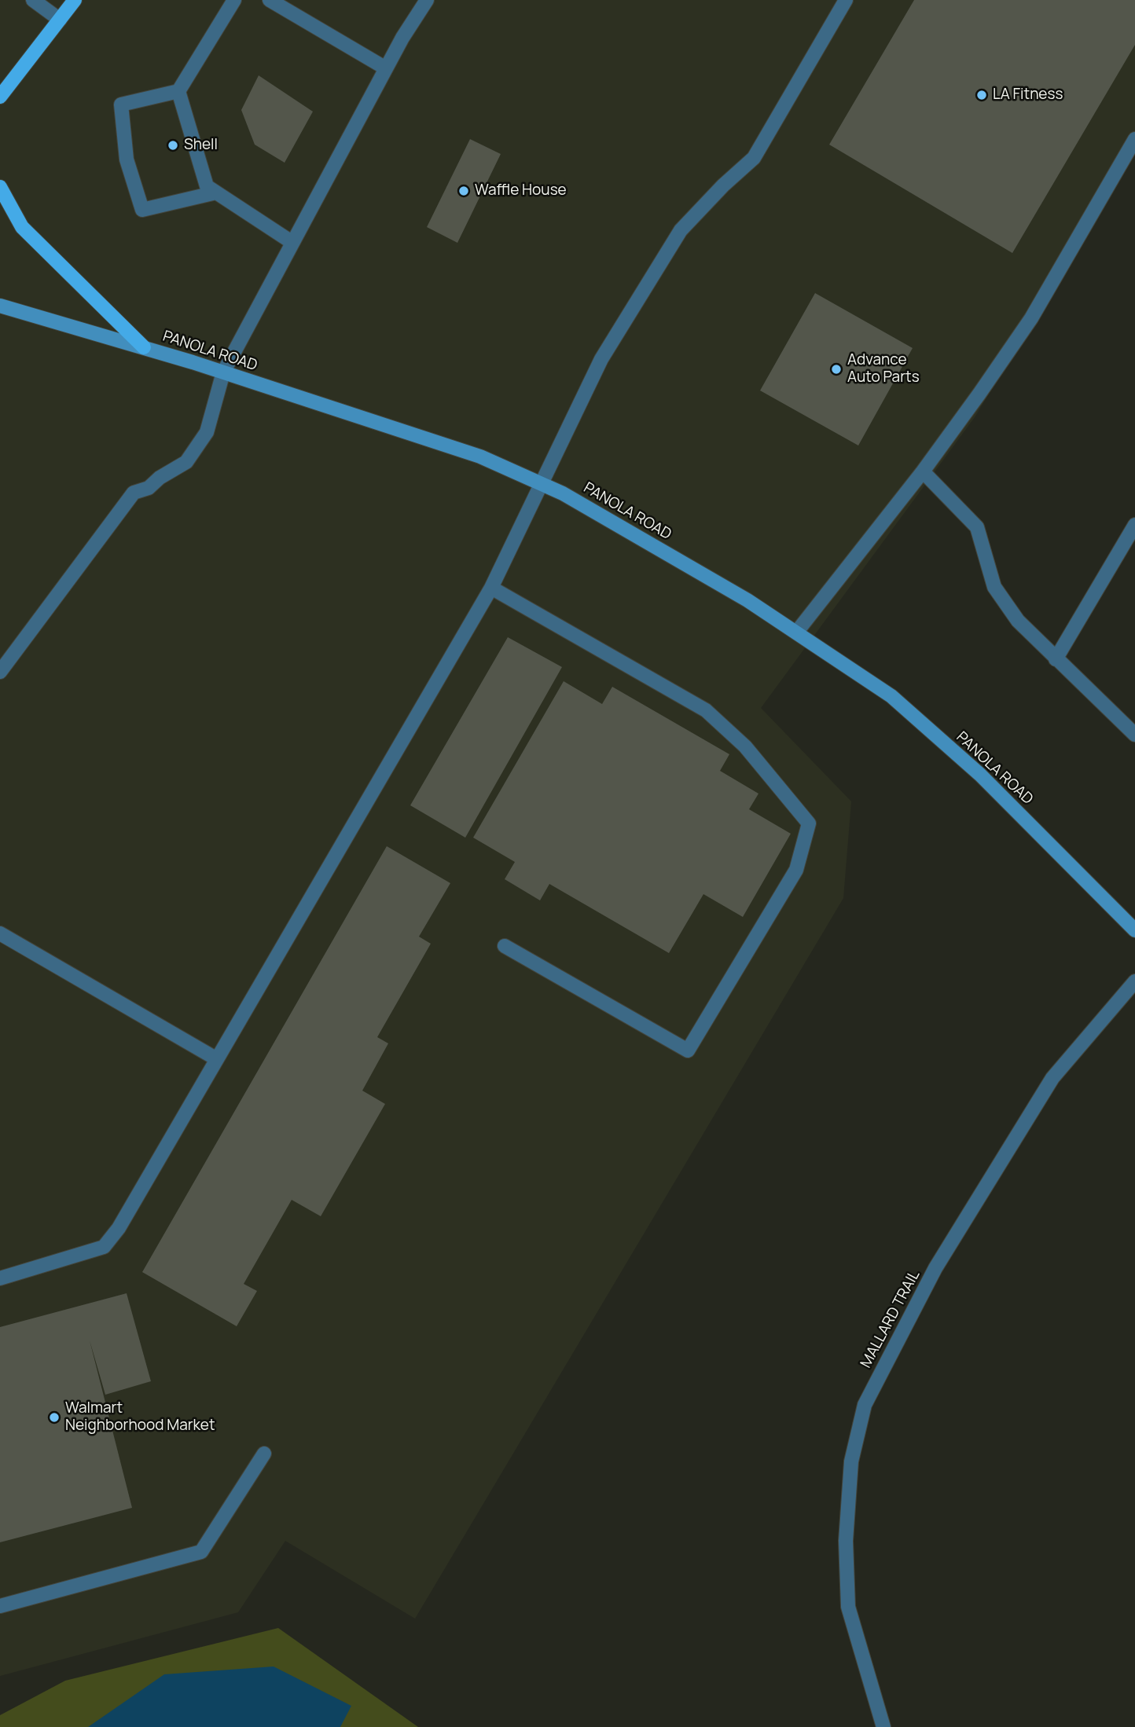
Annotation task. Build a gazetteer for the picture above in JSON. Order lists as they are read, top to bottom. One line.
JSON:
{"streets":{"main road":["PANOLA ROAD"],"street":["MALLARD TRAIL"]},"places":["LA Fitness","Shell","Waffle House","Advance Auto Parts","Walmart Neighborhood Market"]}
